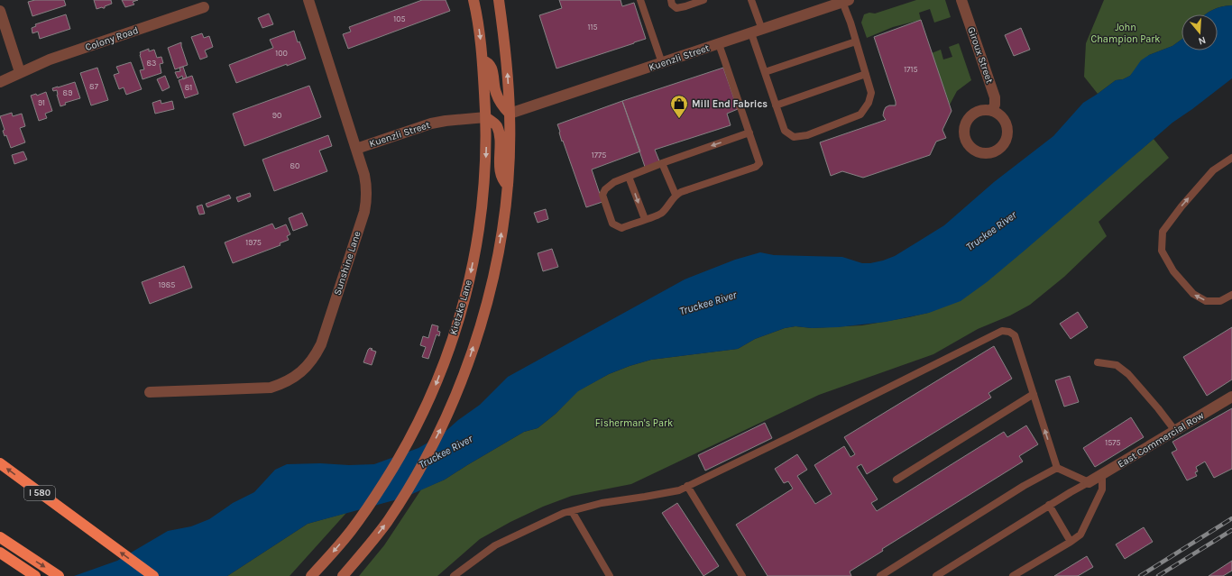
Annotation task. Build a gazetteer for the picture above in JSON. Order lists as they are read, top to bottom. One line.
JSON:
{"streets":{"highway":["I 580"],"main road":["Kietzke Lane"],"street":["Colony Road","Giroux Street","Kuenzli Street","Sunshine Lane","East Commercial Row"]},"crossings":[["Kuenzli Street","Sunshine Lane"],["Kuenzli Street","Kietzke Lane"]],"water":["Truckee River"],"parks":["John Champion Park","Fisherman's Park"],"places":{"shop":["Mill End Fabrics"]},"house_numbers":["105","115","100","83","1715","87","81","89","91","90","1775","80","1975","1985","1575"],"north":"bottom"}
